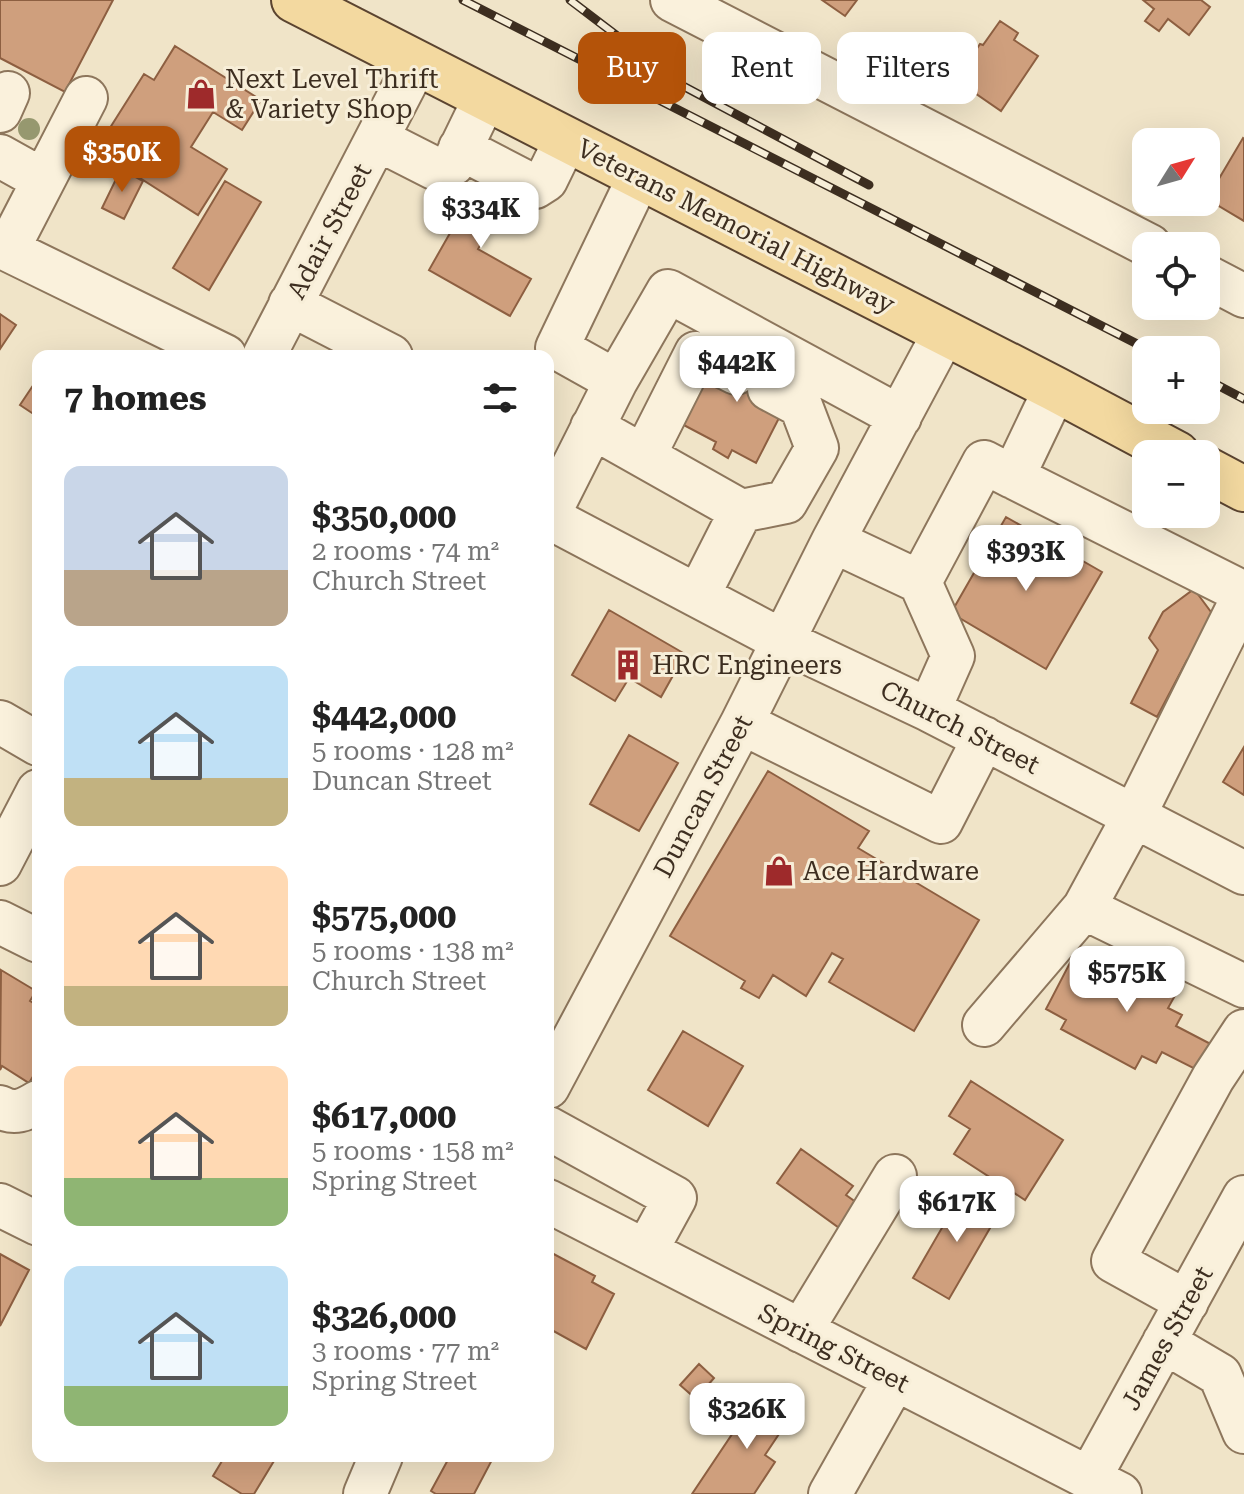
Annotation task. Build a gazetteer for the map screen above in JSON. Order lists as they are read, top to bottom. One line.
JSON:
{"streets":{"main road":["Veterans Memorial Highway"],"street":["Adair Street","Church Street","Duncan Street","James Street","Spring Street"]},"crossings":[["Veterans Memorial Highway","Adair Street"],["Veterans Memorial Highway","Duncan Street"],["Church Street","Duncan Street"],["James Street","Spring Street"]],"places":{"shop":["Next Level Thrift & Variety Shop","Ace Hardware"],"building":["HRC Engineers"]},"north":"top right","page":{"chip":["Buy","Rent","Filters"],"price":["$350K","$334K","$442K","$393K","$575K","$617K","$326K"],"map_buttons":["+","−"],"heading":"7 homes","list":[{"name":"$350,000","note":"2 rooms · 74 m² · Church Street"},{"name":"$442,000","note":"5 rooms · 128 m² · Duncan Street"},{"name":"$575,000","note":"5 rooms · 138 m² · Church Street"},{"name":"$617,000","note":"5 rooms · 158 m² · Spring Street"},{"name":"$326,000","note":"3 rooms · 77 m² · Spring Street"}]}}
